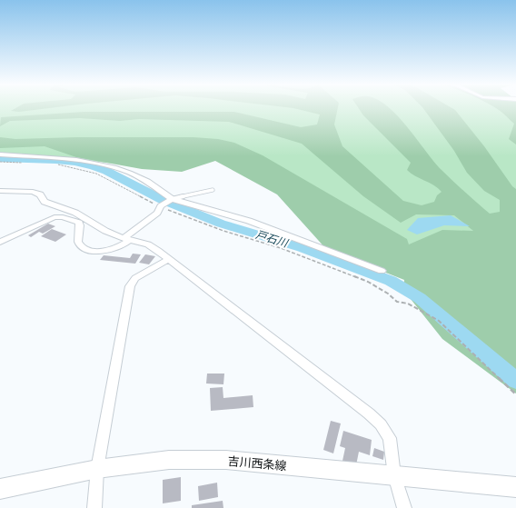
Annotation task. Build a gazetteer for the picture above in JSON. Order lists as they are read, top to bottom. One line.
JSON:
{"streets":{"main road":["吉川西条線"]},"water":["戸石川"]}
